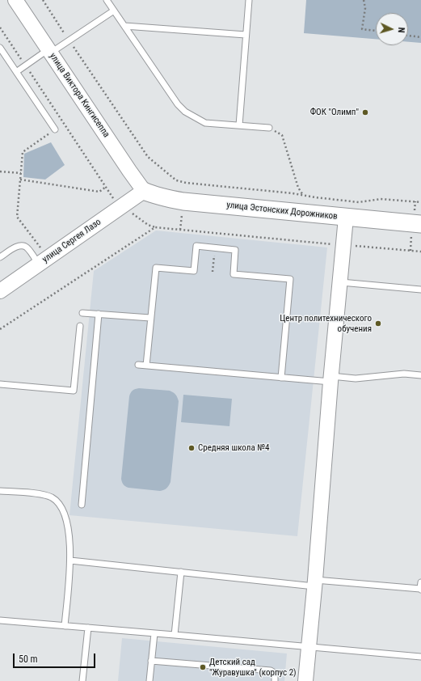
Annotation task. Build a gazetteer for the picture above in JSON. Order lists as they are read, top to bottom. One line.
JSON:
{"streets":{"main road":["улица Эстонских Дорожников"],"street":["улица Виктора Кингисеппа","улица Сергея Лазо"]},"crossings":[["улица Виктора Кингисеппа","улица Эстонских Дорожников"],["улица Виктора Кингисеппа","улица Сергея Лазо"],["улица Эстонских Дорожников","улица Сергея Лазо"]],"places":["ФОК \"Олимп\"","Центр политехнического обучения","Средняя школа №4","Детский сад \"Журавушка\" (корпус 2)"],"scale_bar":"50 m","north":"right"}
